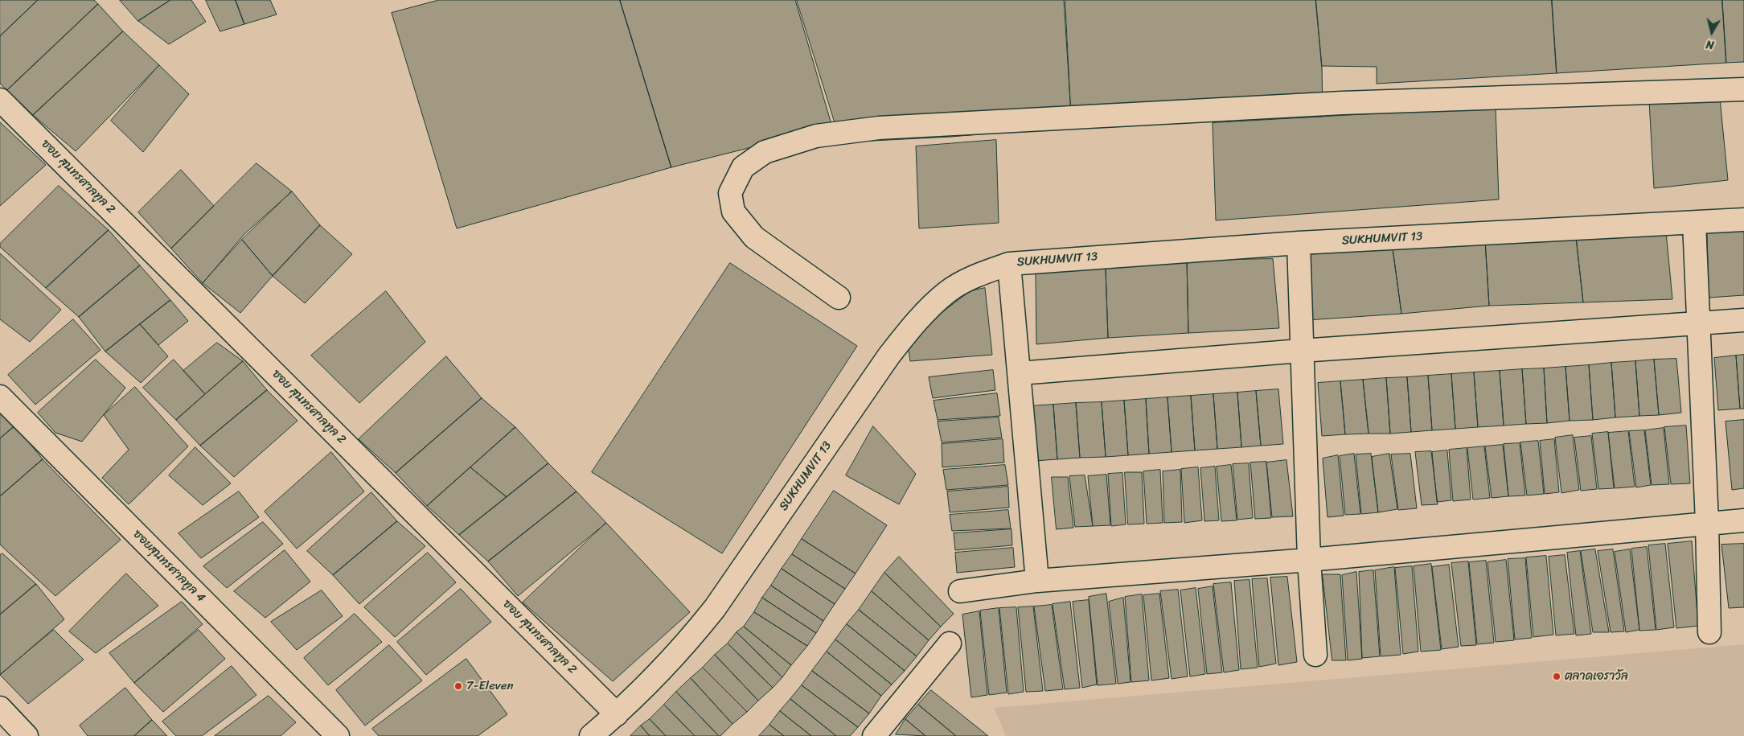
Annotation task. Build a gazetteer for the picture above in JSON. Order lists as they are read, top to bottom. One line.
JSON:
{"streets":{"street":["ซอย สุนทรศาลทูล 2","SUKHUMVIT 13","ซอยสุนทรศาลทูล 4"]},"crossings":[["ซอย สุนทรศาลทูล 2","SUKHUMVIT 13"]],"places":["ตลาดเอราวัล","7-Eleven"],"north":"bottom"}
